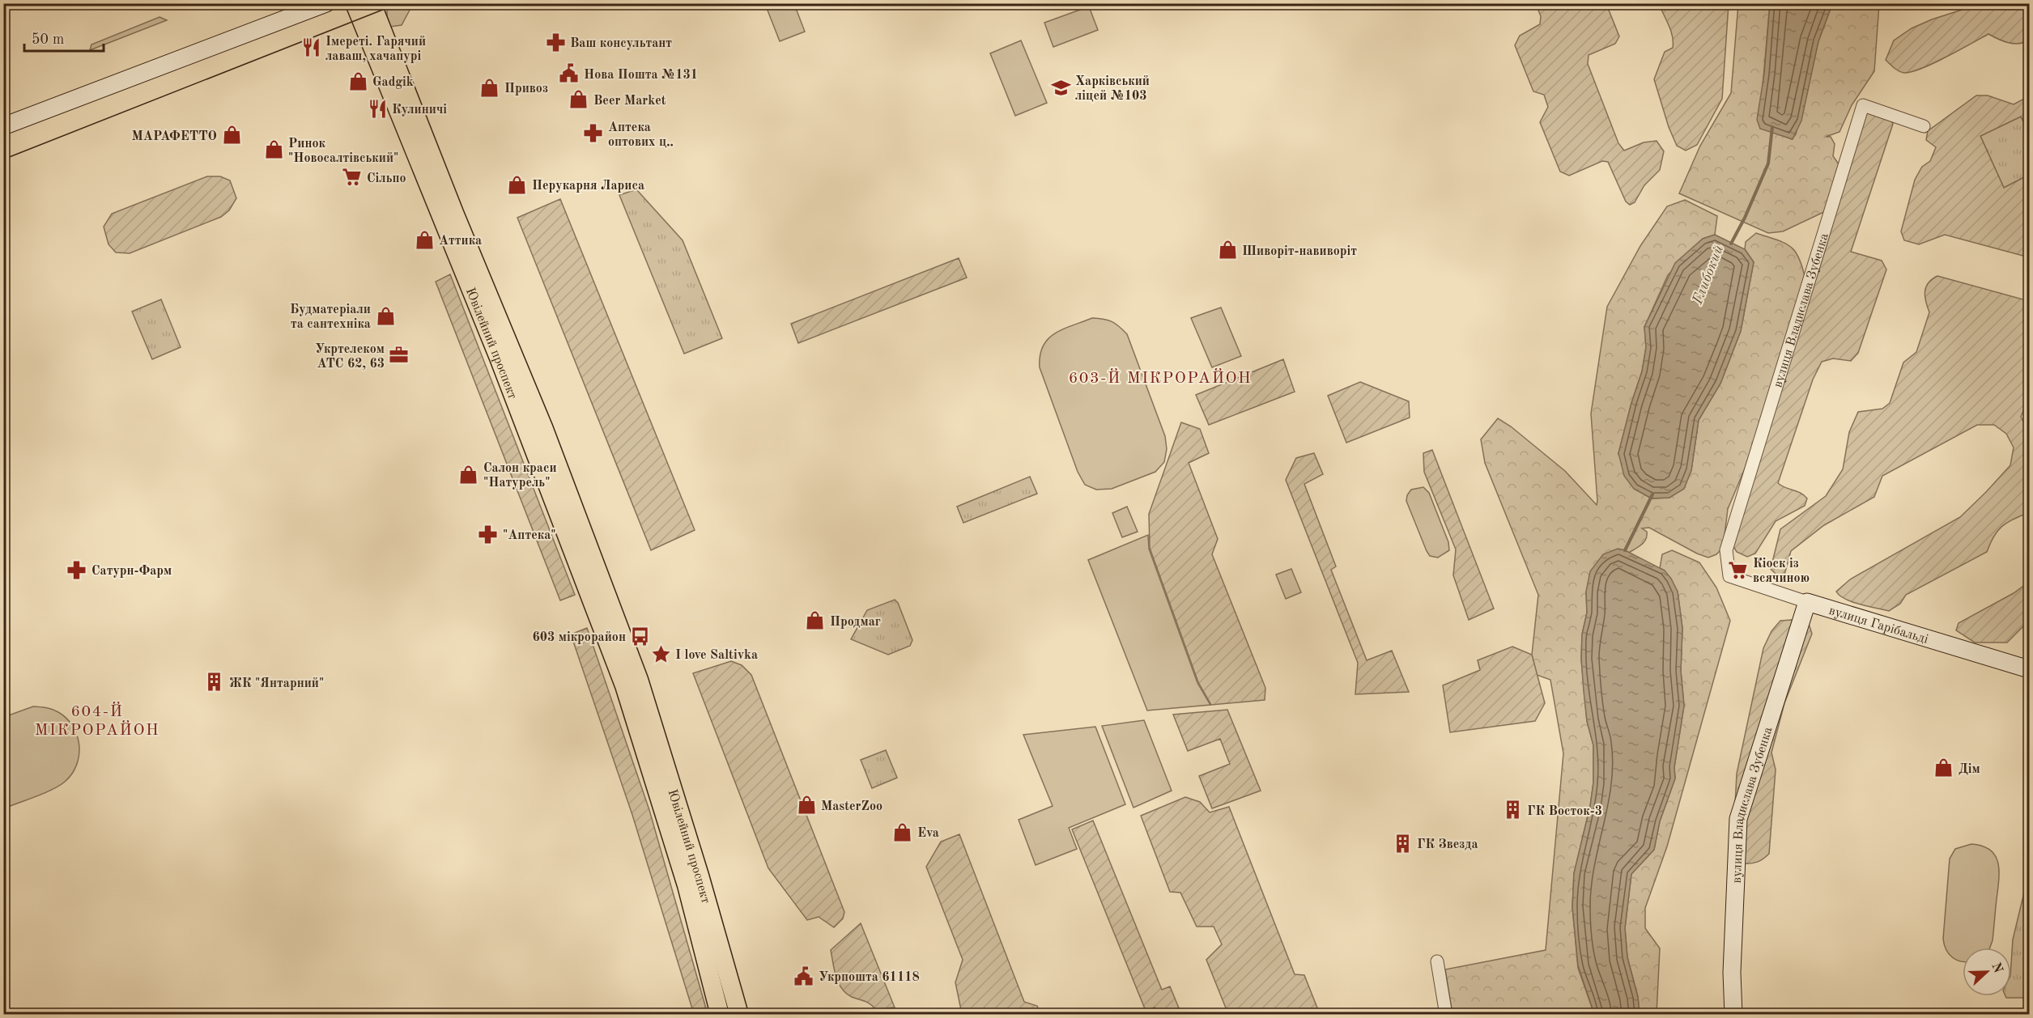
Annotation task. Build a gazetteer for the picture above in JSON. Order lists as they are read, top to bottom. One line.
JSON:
{"streets":{"main road":["Ювілейний проспект"],"street":["вулиця Владислава Зубенка","вулиця Гарібальді"]},"crossings":[["вулиця Владислава Зубенка","вулиця Гарібальді"]],"districts":["603-Й МІКРОРАЙОН","604-Й МІКРОРАЙОН"],"water":["Глибокий"],"places":{"pharmacy":["Ваш консультант","Аптека оптових ц‥","\"Аптека\"","Сатурн-Фарм"],"restaurant":["Імереті. Гарячий лаваш, хачапурі","Кулиничі"],"public building":["Нова Пошта №131","Укрпошта 61118"],"shop":["Gadgik","Привоз","Beer Market","МАРАФЕТТО","Ринок \"Новосалтівський\"","Перукарня Лариса","Аттика","Шиворіт-навиворіт","Будматеріали та сантехніка","Салон краси \"Натурель\"","Продмаг","Дім","MasterZoo","Eva"],"school or university":["Харківський ліцей №103"],"supermarket":["Сільпо","Кіоск із всячиною"],"office":["Укртелеком АТС 62, 63"],"bus stop":["603 мікрорайон"],"place":["I love Saltivka"],"building":["ЖК \"Янтарний\"","ГК Восток-3","ГК Звезда"]},"scale_bar":"50 m","north":"right"}
